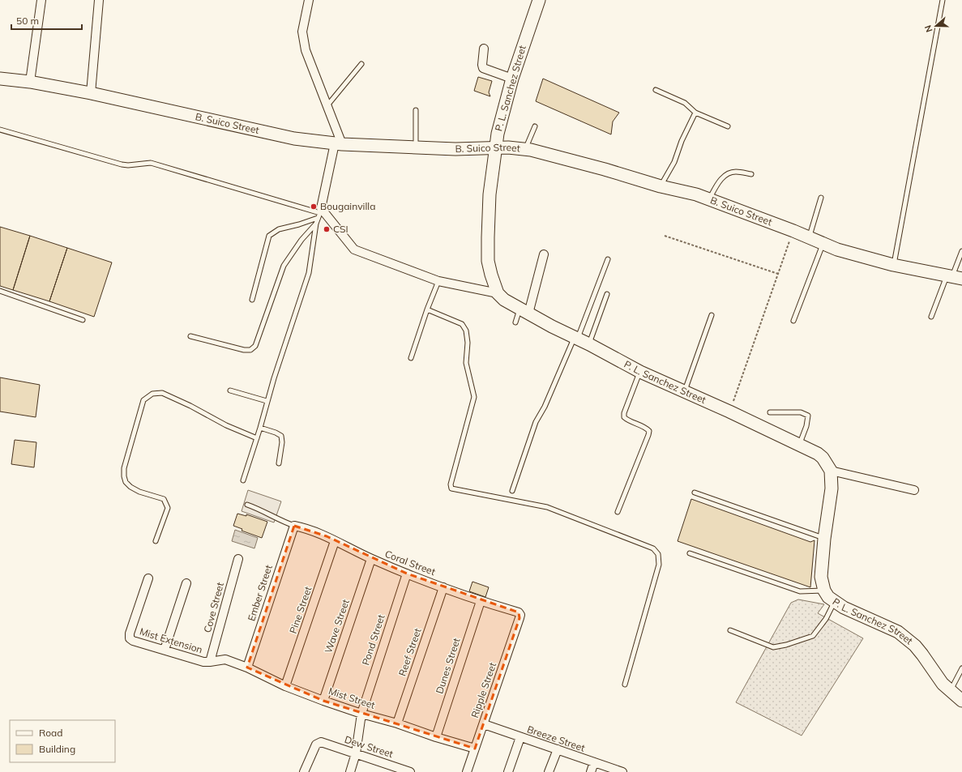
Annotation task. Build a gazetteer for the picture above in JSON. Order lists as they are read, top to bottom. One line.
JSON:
{"streets":{"street":["P. L. Sanchez Street","B. Suico Street","Coral Street","Ember Street","Cove Street","Pine Street","Wave Street","Pond Street","Mist Extension","Reef Street","Dunes Street","Ripple Street","Mist Street","Breeze Street","Dew Street"]},"crossings":[["P. L. Sanchez Street","B. Suico Street"],["Coral Street","Ember Street"],["Coral Street","Pine Street"],["Coral Street","Wave Street"],["Coral Street","Pond Street"],["Coral Street","Reef Street"],["Coral Street","Dunes Street"],["Coral Street","Ripple Street"],["Ember Street","Mist Street"],["Cove Street","Mist Extension"],["Pine Street","Mist Street"],["Wave Street","Mist Street"],["Pond Street","Mist Street"],["Pond Street","Dew Street"],["Mist Extension","Mist Street"],["Reef Street","Mist Street"],["Dunes Street","Mist Street"],["Ripple Street","Mist Street"],["Ripple Street","Breeze Street"]],"places":["Bougainvilla","CSI"],"legend":["Road","Building"],"scale_bar":"50 m","north":"left"}
